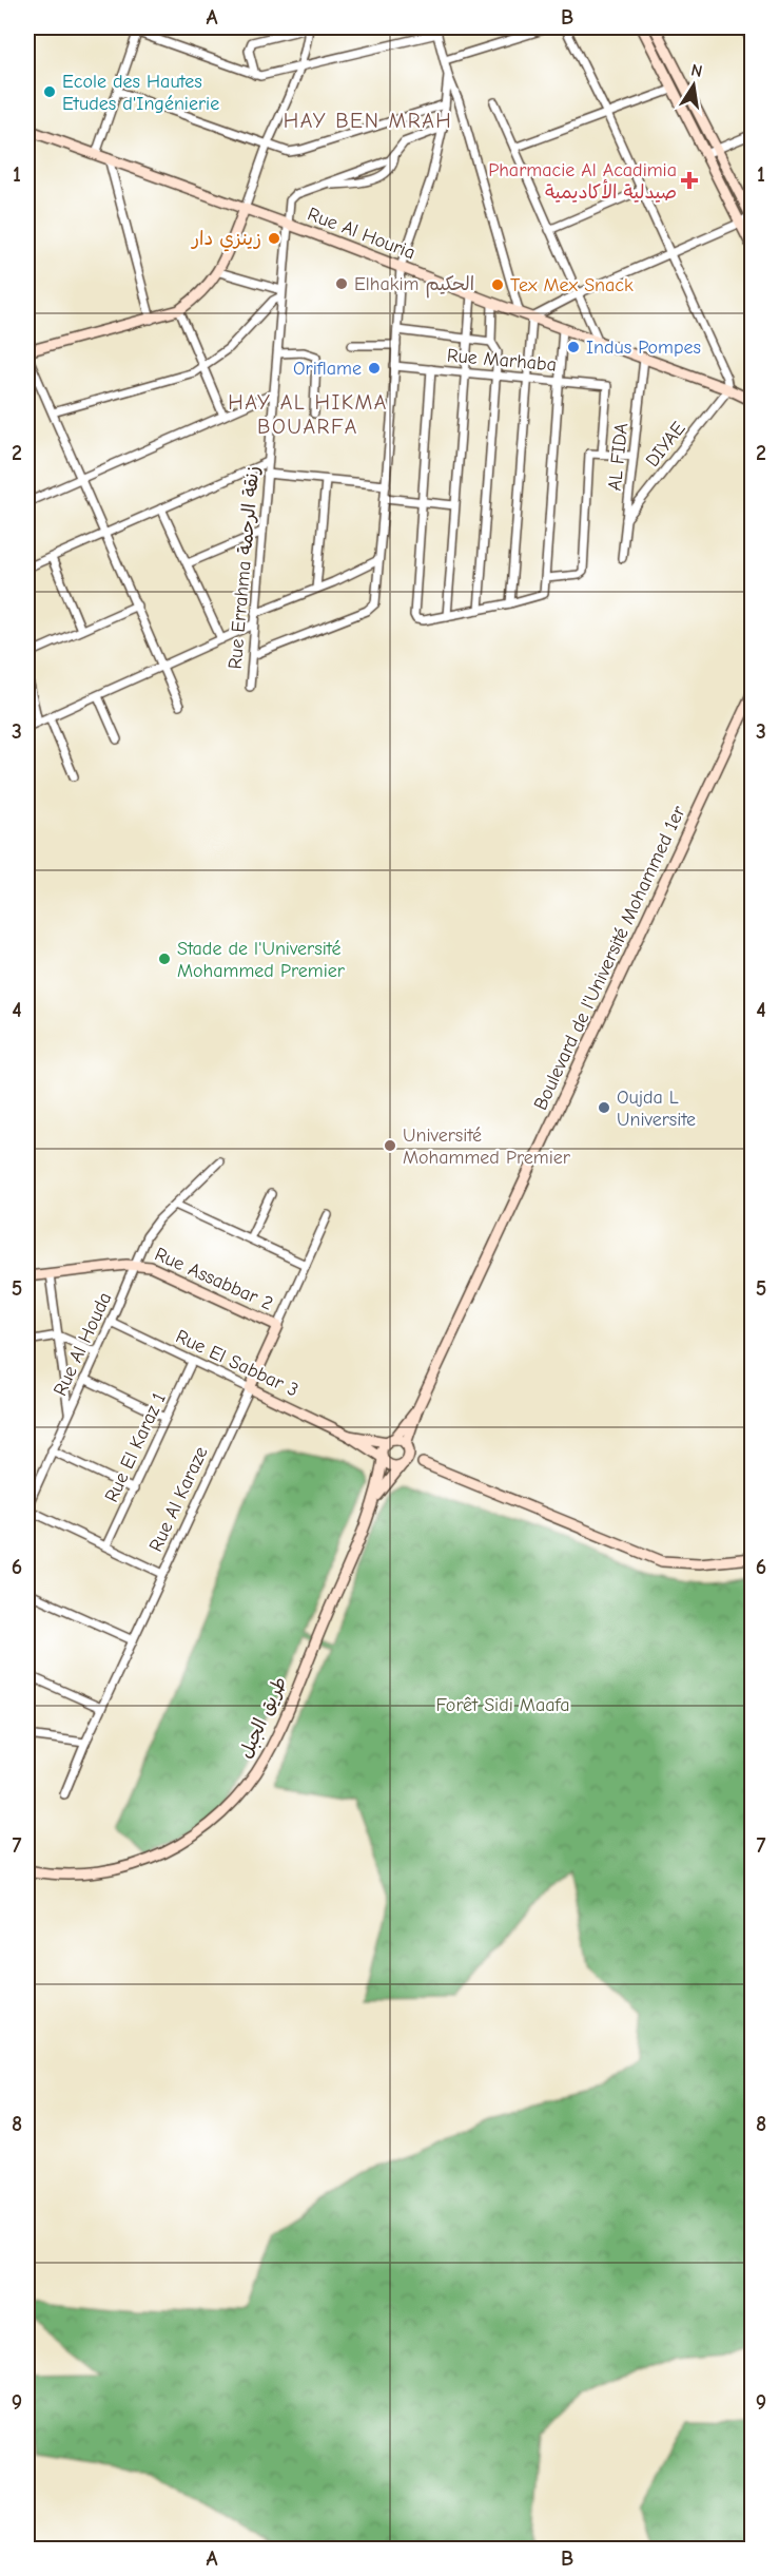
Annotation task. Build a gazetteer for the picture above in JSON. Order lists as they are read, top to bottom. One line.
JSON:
{"streets":{"street":["Rue Al Houria","Rue Marhaba","DIYAE","AL FIDA","Rue Errahma زنقة الرحمة","Boulevard de l'Université Mohammed 1er","Rue Assabbar 2","Rue Al Houda","Rue El Sabbar 3","Rue El Karaz 1","Rue Al Karaze","طريق الجبل"]},"crossings":[["Rue Al Houria","DIYAE"],["Rue Al Houria","AL FIDA"],["Rue Al Houria","Rue Errahma زنقة الرحمة"],["DIYAE","AL FIDA"],["Boulevard de l'Université Mohammed 1er","Rue El Sabbar 3"],["Rue Assabbar 2","Rue Al Houda"],["Rue Assabbar 2","Rue Al Karaze"],["Rue Al Houda","Rue El Sabbar 3"],["Rue El Sabbar 3","Rue El Karaz 1"],["Rue El Sabbar 3","Rue Al Karaze"]],"districts":["HAY BEN MRAH","HAY AL HIKMA BOUARFA"],"parks":["Forêt Sidi Maafa"],"places":{"other":["Ecole des Hautes Etudes d'Ingénierie","زينزي دار","Elhakim الحكيم","Tex Mex Snack","Indus Pompes","Oriflame","Stade de l'Université Mohammed Premier","Oujda L Universite","Université Mohammed Premier"],"health":["Pharmacie Al Acadimia صيدلية الأكاديمية"]},"north":"top","grid":{"columns":["A","B"],"rows":["1","2","3","4","5","6","7","8","9"]}}
